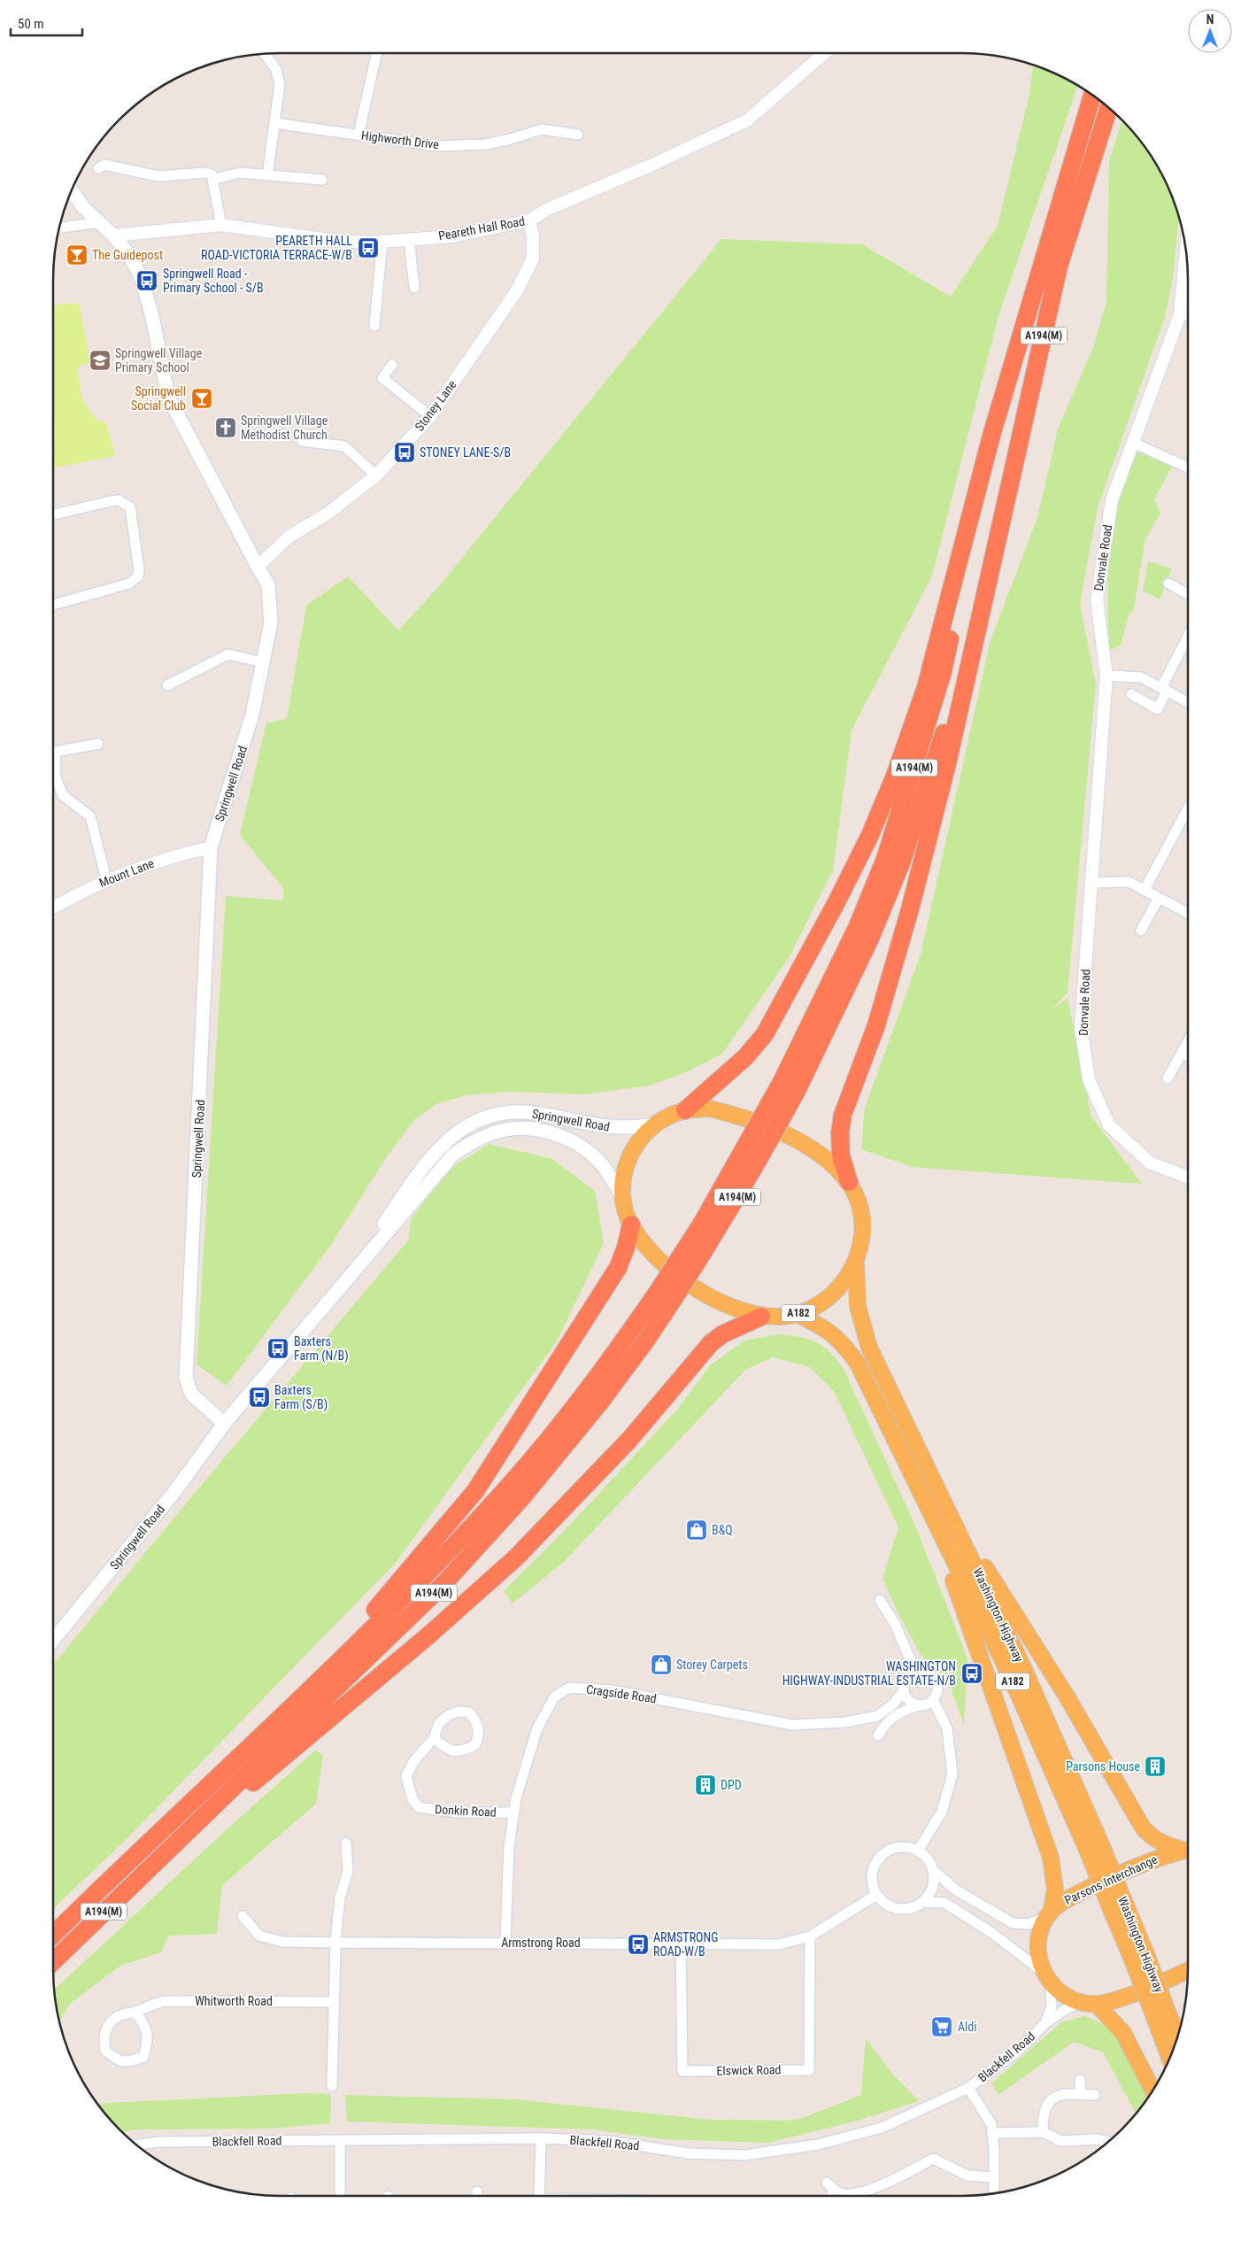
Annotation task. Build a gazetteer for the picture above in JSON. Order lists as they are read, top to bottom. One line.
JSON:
{"streets":{"highway":["A194(M)"],"main road":["Springwell Road","A182","Washington Highway","Parsons Interchange"],"street":["Highworth Drive","Peareth Hall Road","Stoney Lane","Donvale Road","Mount Lane","Cragside Road","Donkin Road","Armstrong Road","Whitworth Road","Blackfell Road","Elswick Road"]},"crossings":[["Peareth Hall Road","Stoney Lane"],["Peareth Hall Road","Springwell Road"],["A194(M)","A182"],["Stoney Lane","Springwell Road"],["Springwell Road","Mount Lane"],["Springwell Road","A182"],["A182","Washington Highway"],["Cragside Road","Donkin Road"],["Cragside Road","Armstrong Road"],["Armstrong Road","Elswick Road"]],"places":{"bus stop":["PEARETH HALL ROAD-VICTORIA TERRACE-W/B","Springwell Road - Primary School - S/B","STONEY LANE-S/B","Baxters Farm (N/B)","Baxters Farm (S/B)","WASHINGTON HIGHWAY-INDUSTRIAL ESTATE-N/B","ARMSTRONG ROAD-W/B"],"bar":["The Guidepost","Springwell Social Club"],"school or university":["Springwell Village Primary School"],"church":["Springwell Village Methodist Church"],"shop":["B&Q","Storey Carpets"],"building":["Parsons House","DPD"],"supermarket":["Aldi"]},"scale_bar":"50 m","north":"top"}
